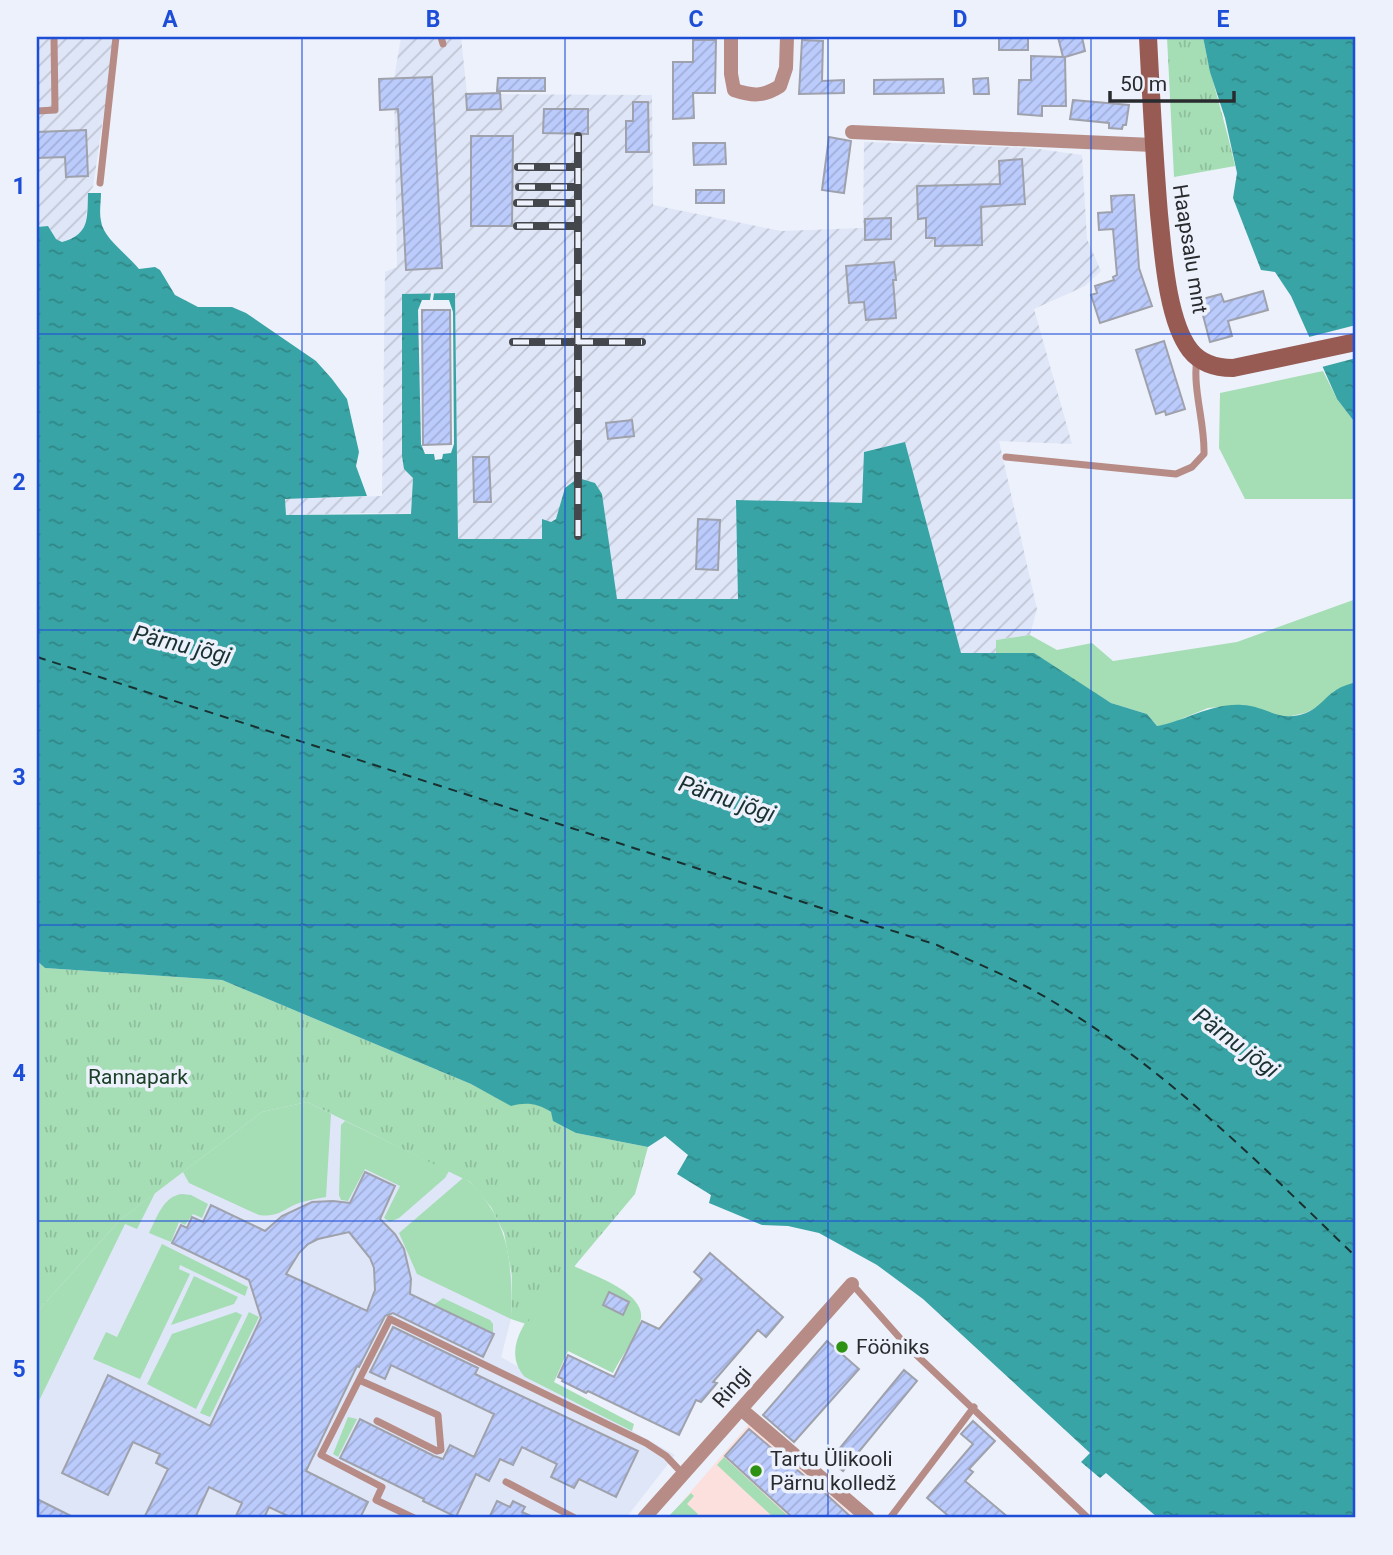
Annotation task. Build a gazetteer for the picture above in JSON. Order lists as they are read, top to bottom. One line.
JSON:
{"streets":{"main road":["Haapsalu mnt"],"street":["Ringi"]},"water":["Pärnu jõgi"],"parks":["Rannapark"],"places":["Fööniks","Tartu Ülikooli Pärnu kolledž"],"scale_bar":"50 m","grid":{"columns":["A","B","C","D","E"],"rows":["1","2","3","4","5"]}}
